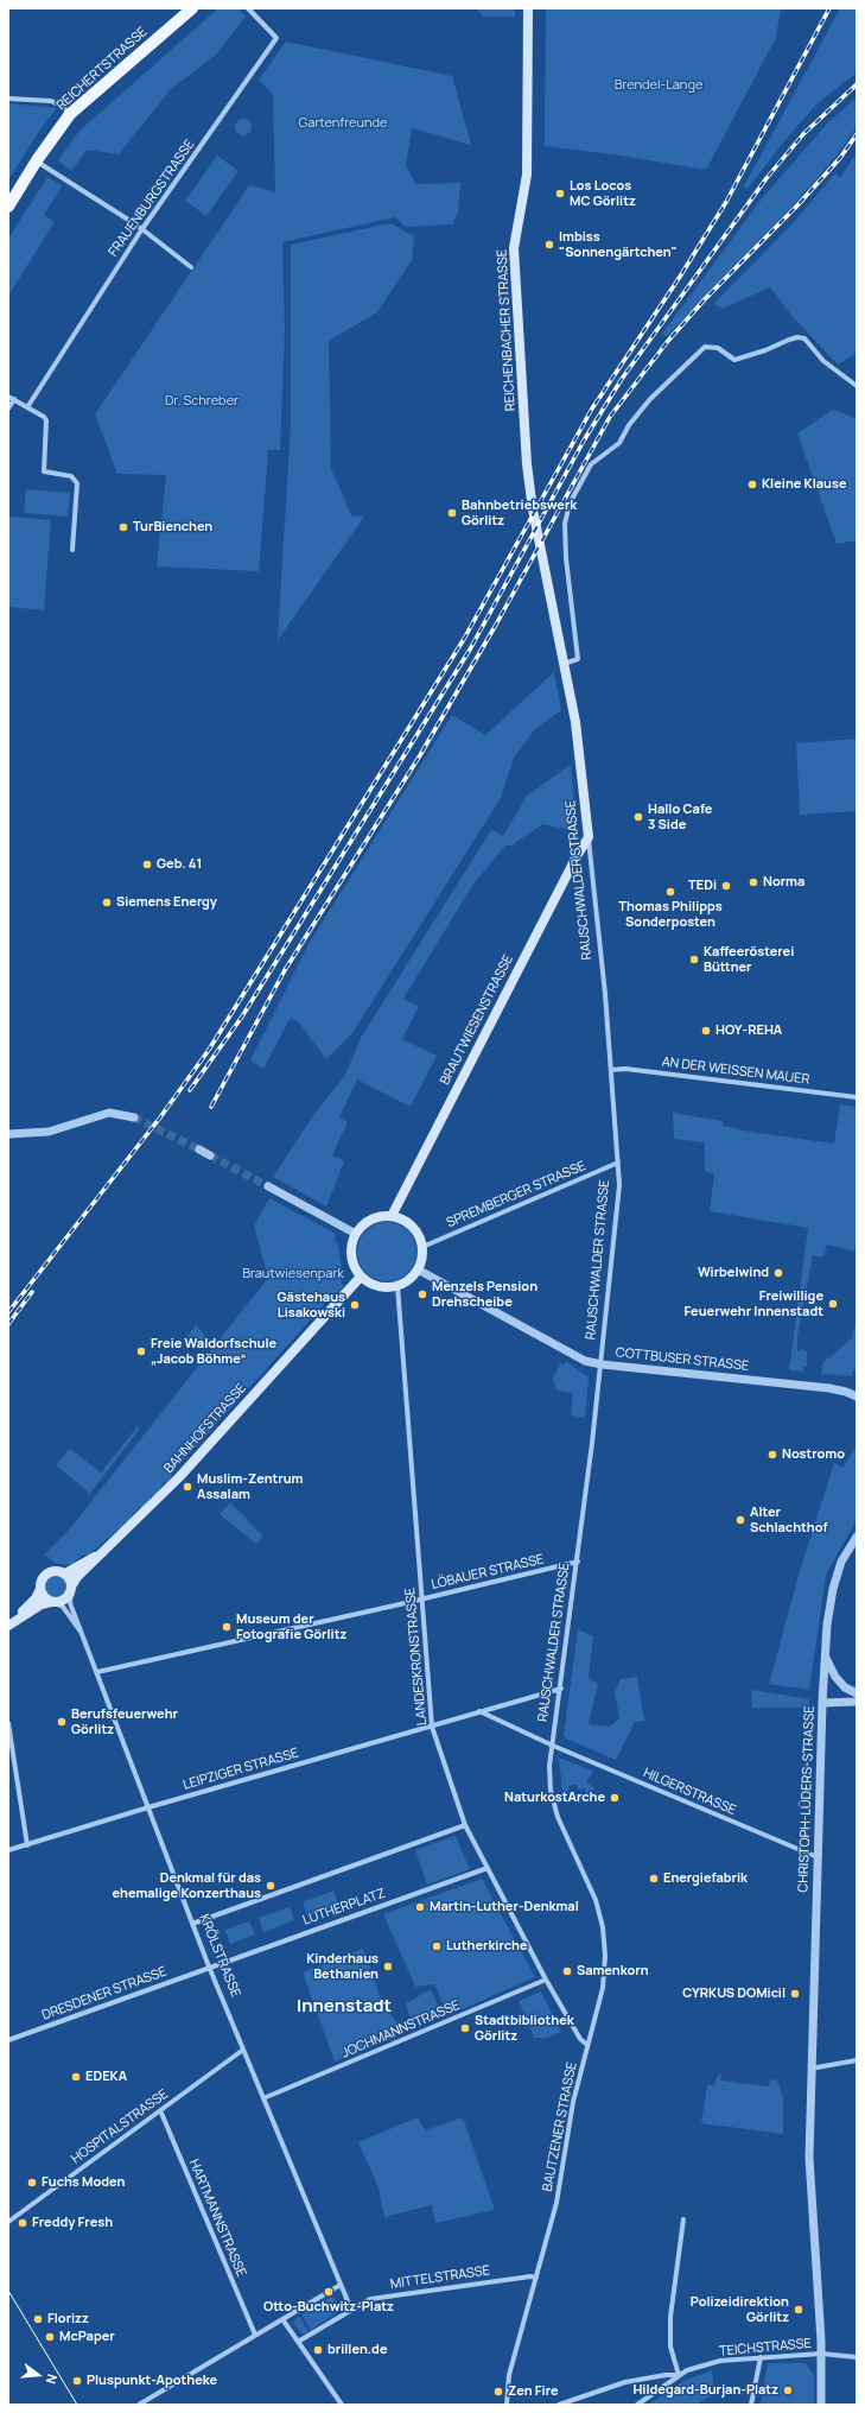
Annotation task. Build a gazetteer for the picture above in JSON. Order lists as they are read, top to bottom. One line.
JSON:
{"streets":{"main road":["REICHERTSTRASSE","REICHENBACHER STRASSE","RAUSCHWALDER STRASSE","BRAUTWIESENSTRASSE","BAHNHOFSTRASSE","KRÖLSTRASSE"],"street":["FRAUENBURGSTRASSE","AN DER WEISSEN MAUER","SPREMBERGER STRASSE","COTTBUSER STRASSE","LÖBAUER STRASSE","LANDESKRONSTRASSE","LEIPZIGER STRASSE","HILGERSTRASSE","CHRISTOPH-LÜDERS-STRASSE","LUTHERPLATZ","DRESDENER STRASSE","JOCHMANNSTRASSE","HOSPITALSTRASSE","BAUTZENER STRASSE","HARTMANNSTRASSE","MITTELSTRASSE","TEICHSTRASSE"]},"crossings":[["REICHENBACHER STRASSE","RAUSCHWALDER STRASSE"],["RAUSCHWALDER STRASSE","BRAUTWIESENSTRASSE"],["RAUSCHWALDER STRASSE","AN DER WEISSEN MAUER"],["RAUSCHWALDER STRASSE","SPREMBERGER STRASSE"],["RAUSCHWALDER STRASSE","COTTBUSER STRASSE"],["RAUSCHWALDER STRASSE","LÖBAUER STRASSE"],["RAUSCHWALDER STRASSE","LEIPZIGER STRASSE"],["RAUSCHWALDER STRASSE","HILGERSTRASSE"],["RAUSCHWALDER STRASSE","BAUTZENER STRASSE"],["BRAUTWIESENSTRASSE","SPREMBERGER STRASSE"],["BRAUTWIESENSTRASSE","COTTBUSER STRASSE"],["BRAUTWIESENSTRASSE","BAHNHOFSTRASSE"],["BRAUTWIESENSTRASSE","LANDESKRONSTRASSE"],["SPREMBERGER STRASSE","COTTBUSER STRASSE"],["SPREMBERGER STRASSE","BAHNHOFSTRASSE"],["SPREMBERGER STRASSE","LANDESKRONSTRASSE"],["COTTBUSER STRASSE","BAHNHOFSTRASSE"],["COTTBUSER STRASSE","LANDESKRONSTRASSE"],["BAHNHOFSTRASSE","LANDESKRONSTRASSE"],["BAHNHOFSTRASSE","KRÖLSTRASSE"],["LÖBAUER STRASSE","LANDESKRONSTRASSE"],["LÖBAUER STRASSE","KRÖLSTRASSE"],["LANDESKRONSTRASSE","LEIPZIGER STRASSE"],["LANDESKRONSTRASSE","LUTHERPLATZ"],["LANDESKRONSTRASSE","JOCHMANNSTRASSE"],["LANDESKRONSTRASSE","BAUTZENER STRASSE"],["LEIPZIGER STRASSE","KRÖLSTRASSE"],["HILGERSTRASSE","CHRISTOPH-LÜDERS-STRASSE"],["HILGERSTRASSE","BAUTZENER STRASSE"],["CHRISTOPH-LÜDERS-STRASSE","TEICHSTRASSE"],["LUTHERPLATZ","KRÖLSTRASSE"],["LUTHERPLATZ","DRESDENER STRASSE"],["KRÖLSTRASSE","DRESDENER STRASSE"],["KRÖLSTRASSE","JOCHMANNSTRASSE"],["KRÖLSTRASSE","HOSPITALSTRASSE"],["HOSPITALSTRASSE","HARTMANNSTRASSE"],["BAUTZENER STRASSE","MITTELSTRASSE"]],"districts":["Innenstadt"],"parks":["Brendel-Lange","Gartenfreunde","Dr. Schreber","Brautwiesenpark"],"places":["Los Locos MC Görlitz","Imbiss \"Sonnengärtchen\"","Kleine Klause","Bahnbetriebswerk Görlitz","TurBienchen","Hallo Cafe 3 Side","Geb. 41","Norma","TEDi","Thomas Philipps Sonderposten","Siemens Energy","Kaffeerösterei Büttner","HOY-REHA","Wirbelwind","Menzels Pension Drehscheibe","Freiwillige Feuerwehr Innenstadt","Gästehaus Lisakowski","Freie Waldorfschule „Jacob Böhme“","Nostromo","Muslim-Zentrum Assalam","Alter Schlachthof","Museum der Fotografie Görlitz","Berufsfeuerwehr Görlitz","NaturkostArche","Energiefabrik","Denkmal für das ehemalige Konzerthaus","Martin-Luther-Denkmal","Lutherkirche","Kinderhaus Bethanien","Samenkorn","CYRKUS DOMicil","Stadtbibliothek Görlitz","EDEKA","Fuchs Moden","Freddy Fresh","Otto-Buchwitz-Platz","Polizeidirektion Görlitz","Florizz","McPaper","brillen.de","Pluspunkt-Apotheke","Hildegard-Burjan-Platz","Zen Fire"],"north":"right"}
